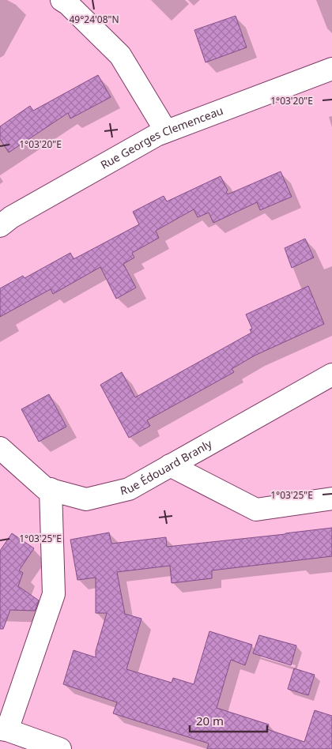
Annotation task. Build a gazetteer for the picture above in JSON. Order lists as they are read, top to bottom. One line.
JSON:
{"streets":{"street":["Rue Georges Clemenceau","Rue Édouard Branly"]},"scale_bar":"20 m","coordinates":["49°24'08\"N","1°03'20\"E","1°03'25\"E"]}
